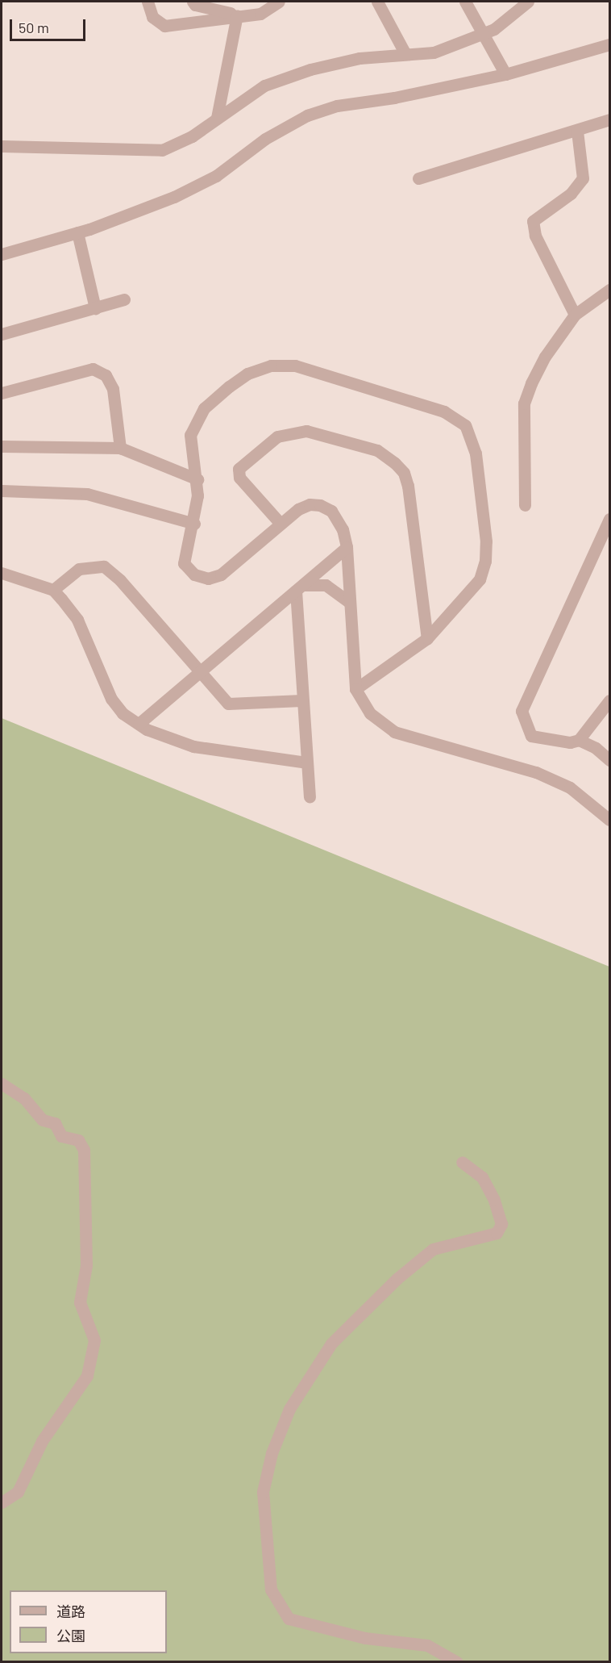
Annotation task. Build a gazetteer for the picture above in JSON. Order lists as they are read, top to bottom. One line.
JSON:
{"legend":["道路","公園"],"scale_bar":"50 m"}
